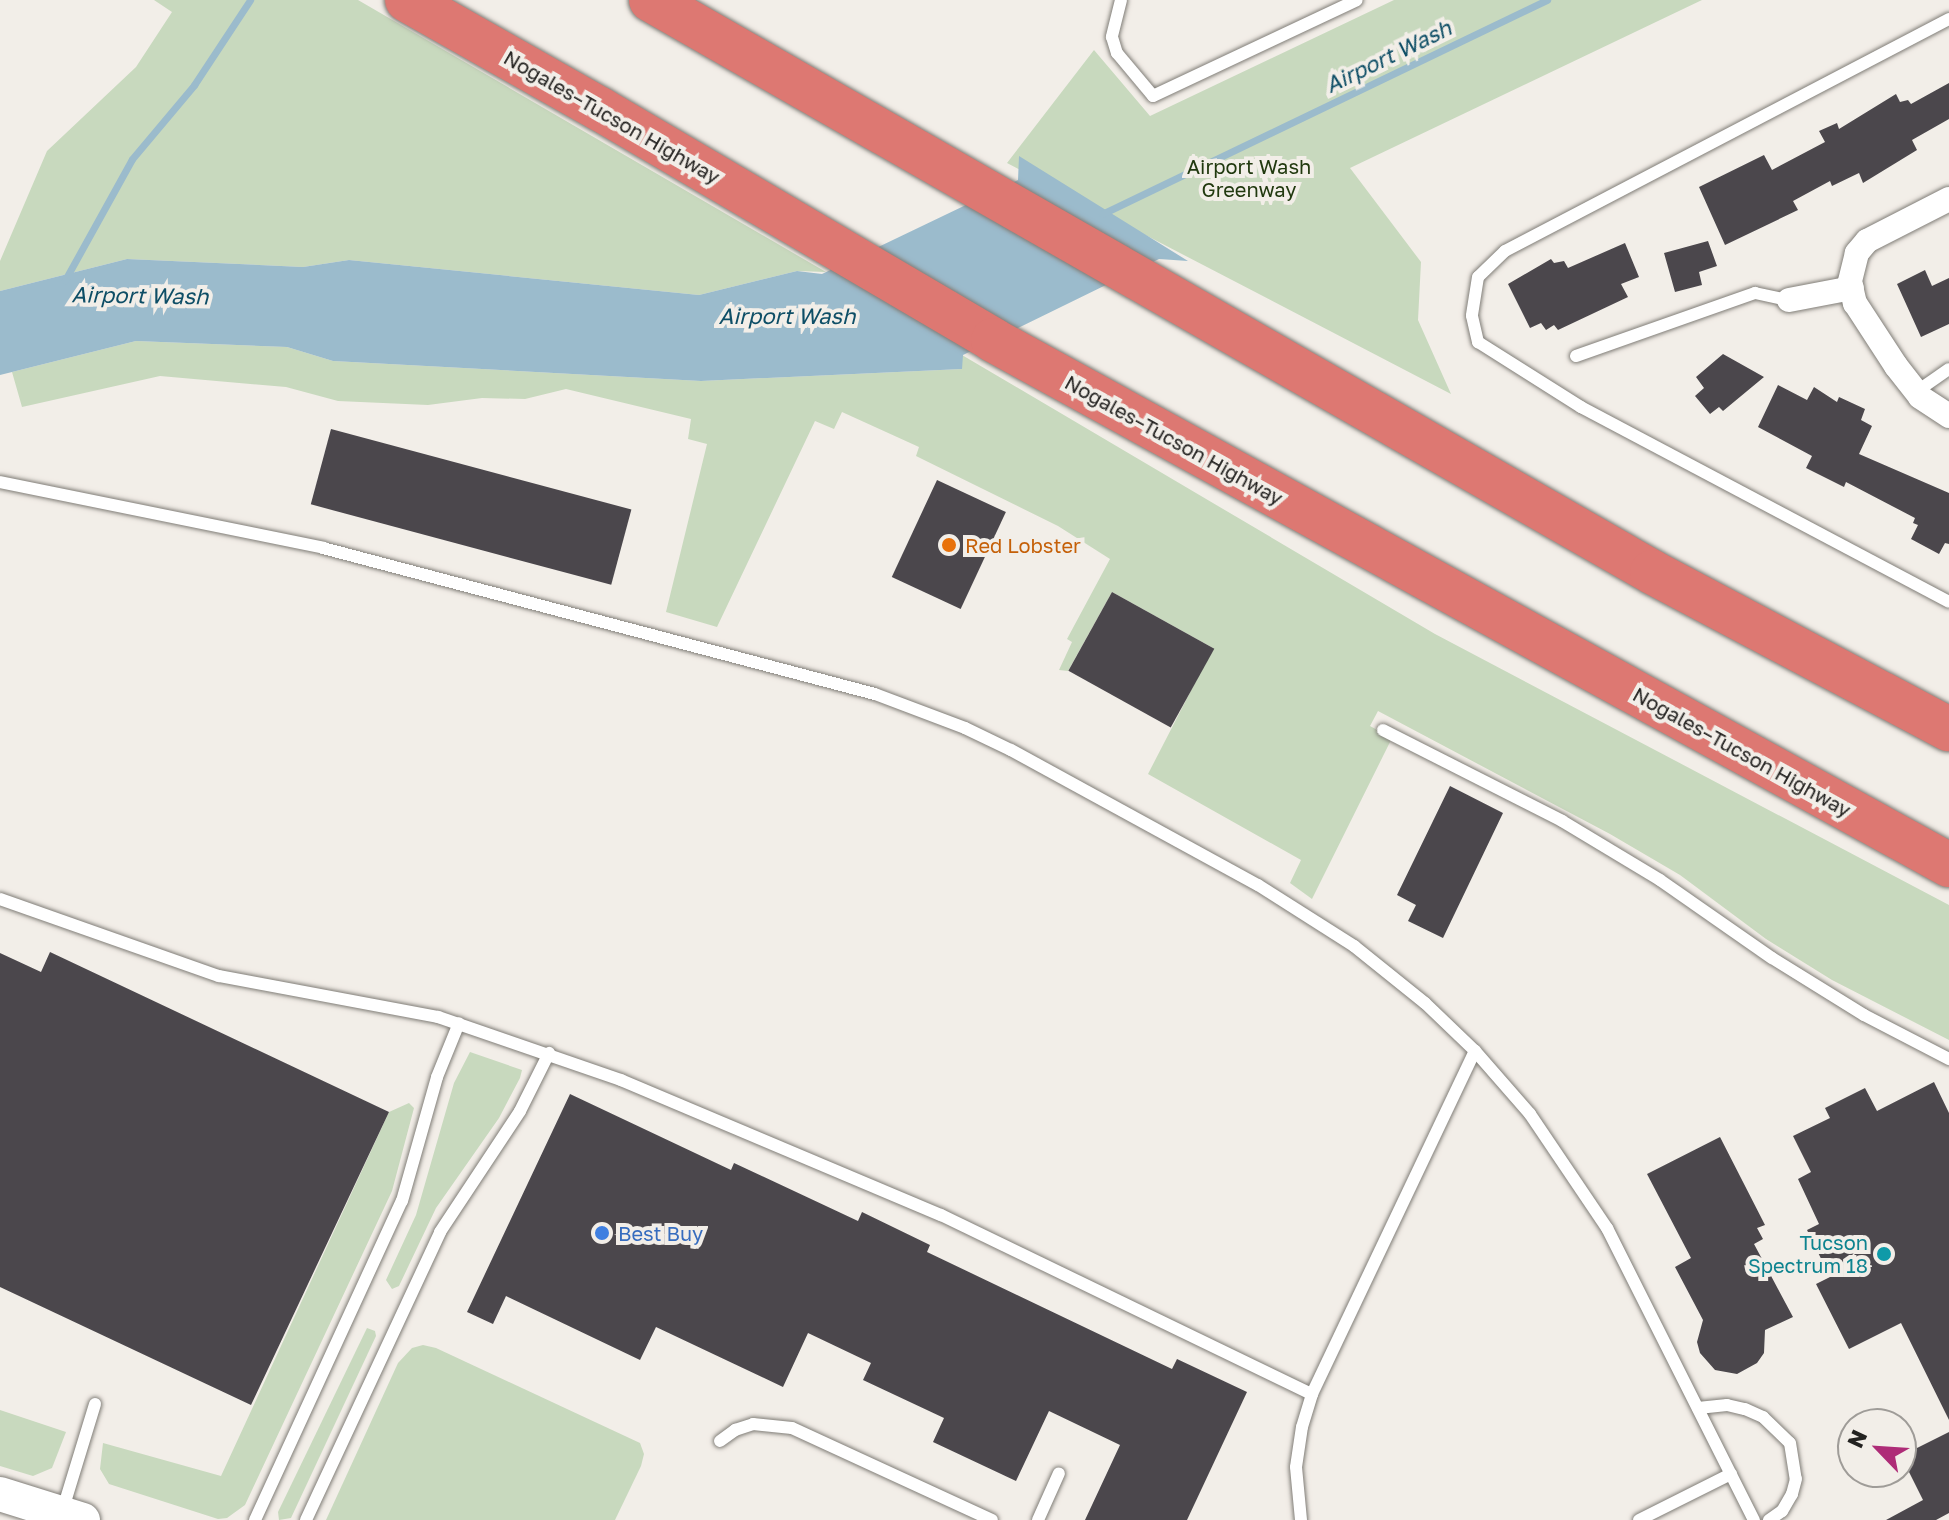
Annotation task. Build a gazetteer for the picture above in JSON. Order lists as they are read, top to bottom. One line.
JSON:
{"streets":{"highway":["Nogales–Tucson Highway"]},"water":["Airport Wash"],"parks":["Airport Wash Greenway"],"places":["Red Lobster","Best Buy","Tucson Spectrum 18"],"north":"top left"}
